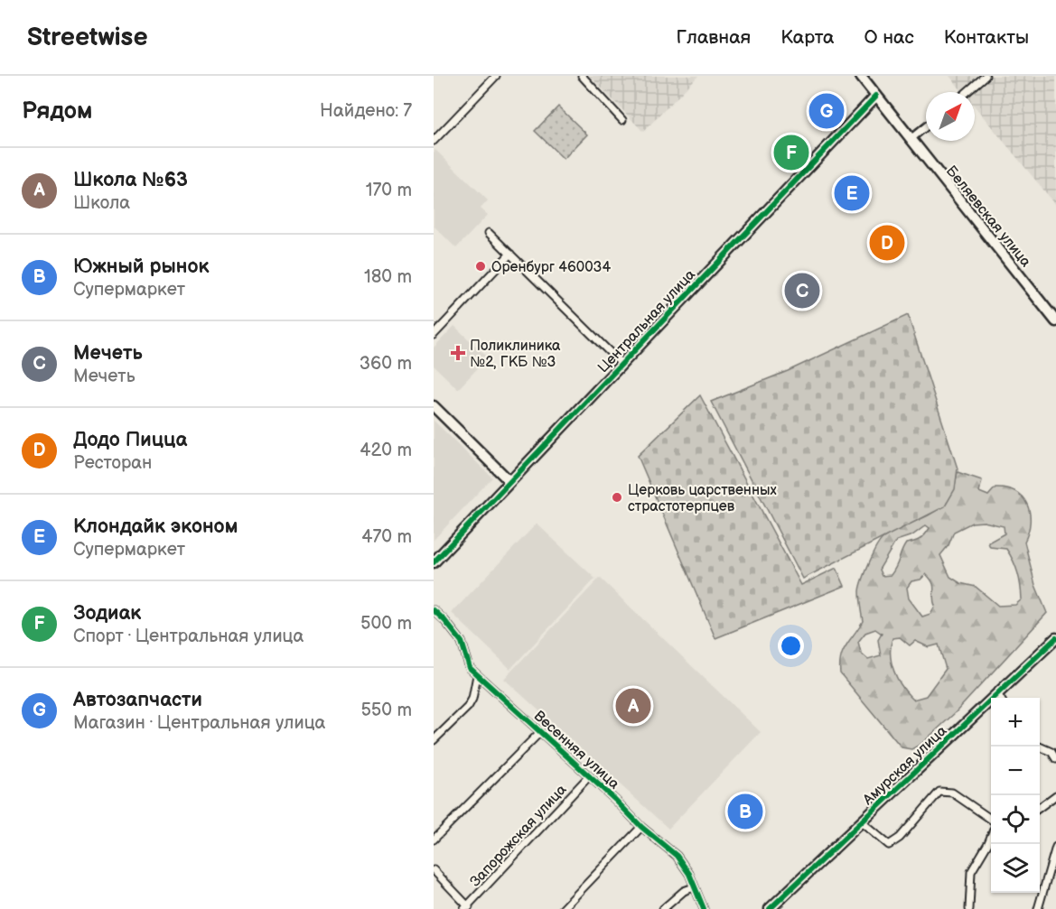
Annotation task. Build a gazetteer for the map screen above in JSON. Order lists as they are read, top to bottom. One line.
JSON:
{"streets":{"street":["Беляевская улица","Центральная улица","Весенняя улица","Амурская улица","Запорожская улица"]},"crossings":[["Беляевская улица","Центральная улица"],["Весенняя улица","Запорожская улица"]],"places":{"other":["Оренбург 460034","Церковь царственных страстотерпцев"],"health":["Поликлиника №2, ГКБ №3"]},"north":"top right","page":{"header":"Streetwise","nav":["Главная","Карта","О нас","Контакты"],"heading":["Рядом","Найдено: 7"],"pins":["G","F","E","D","C","A","B"],"list":[{"mark":"A","name":"Школа №63","note":"Школа","value":"170 m"},{"mark":"B","name":"Южный рынок","note":"Супермаркет","value":"180 m"},{"mark":"C","name":"Мечеть","note":"Мечеть","value":"360 m"},{"mark":"D","name":"Додо Пицца","note":"Ресторан","value":"420 m"},{"mark":"E","name":"Клондайк эконом","note":"Супермаркет","value":"470 m"},{"mark":"F","name":"Зодиак","note":"Спорт · Центральная улица","value":"500 m"},{"mark":"G","name":"Автозапчасти","note":"Магазин · Центральная улица","value":"550 m"}],"map_buttons":["+","−"]}}
